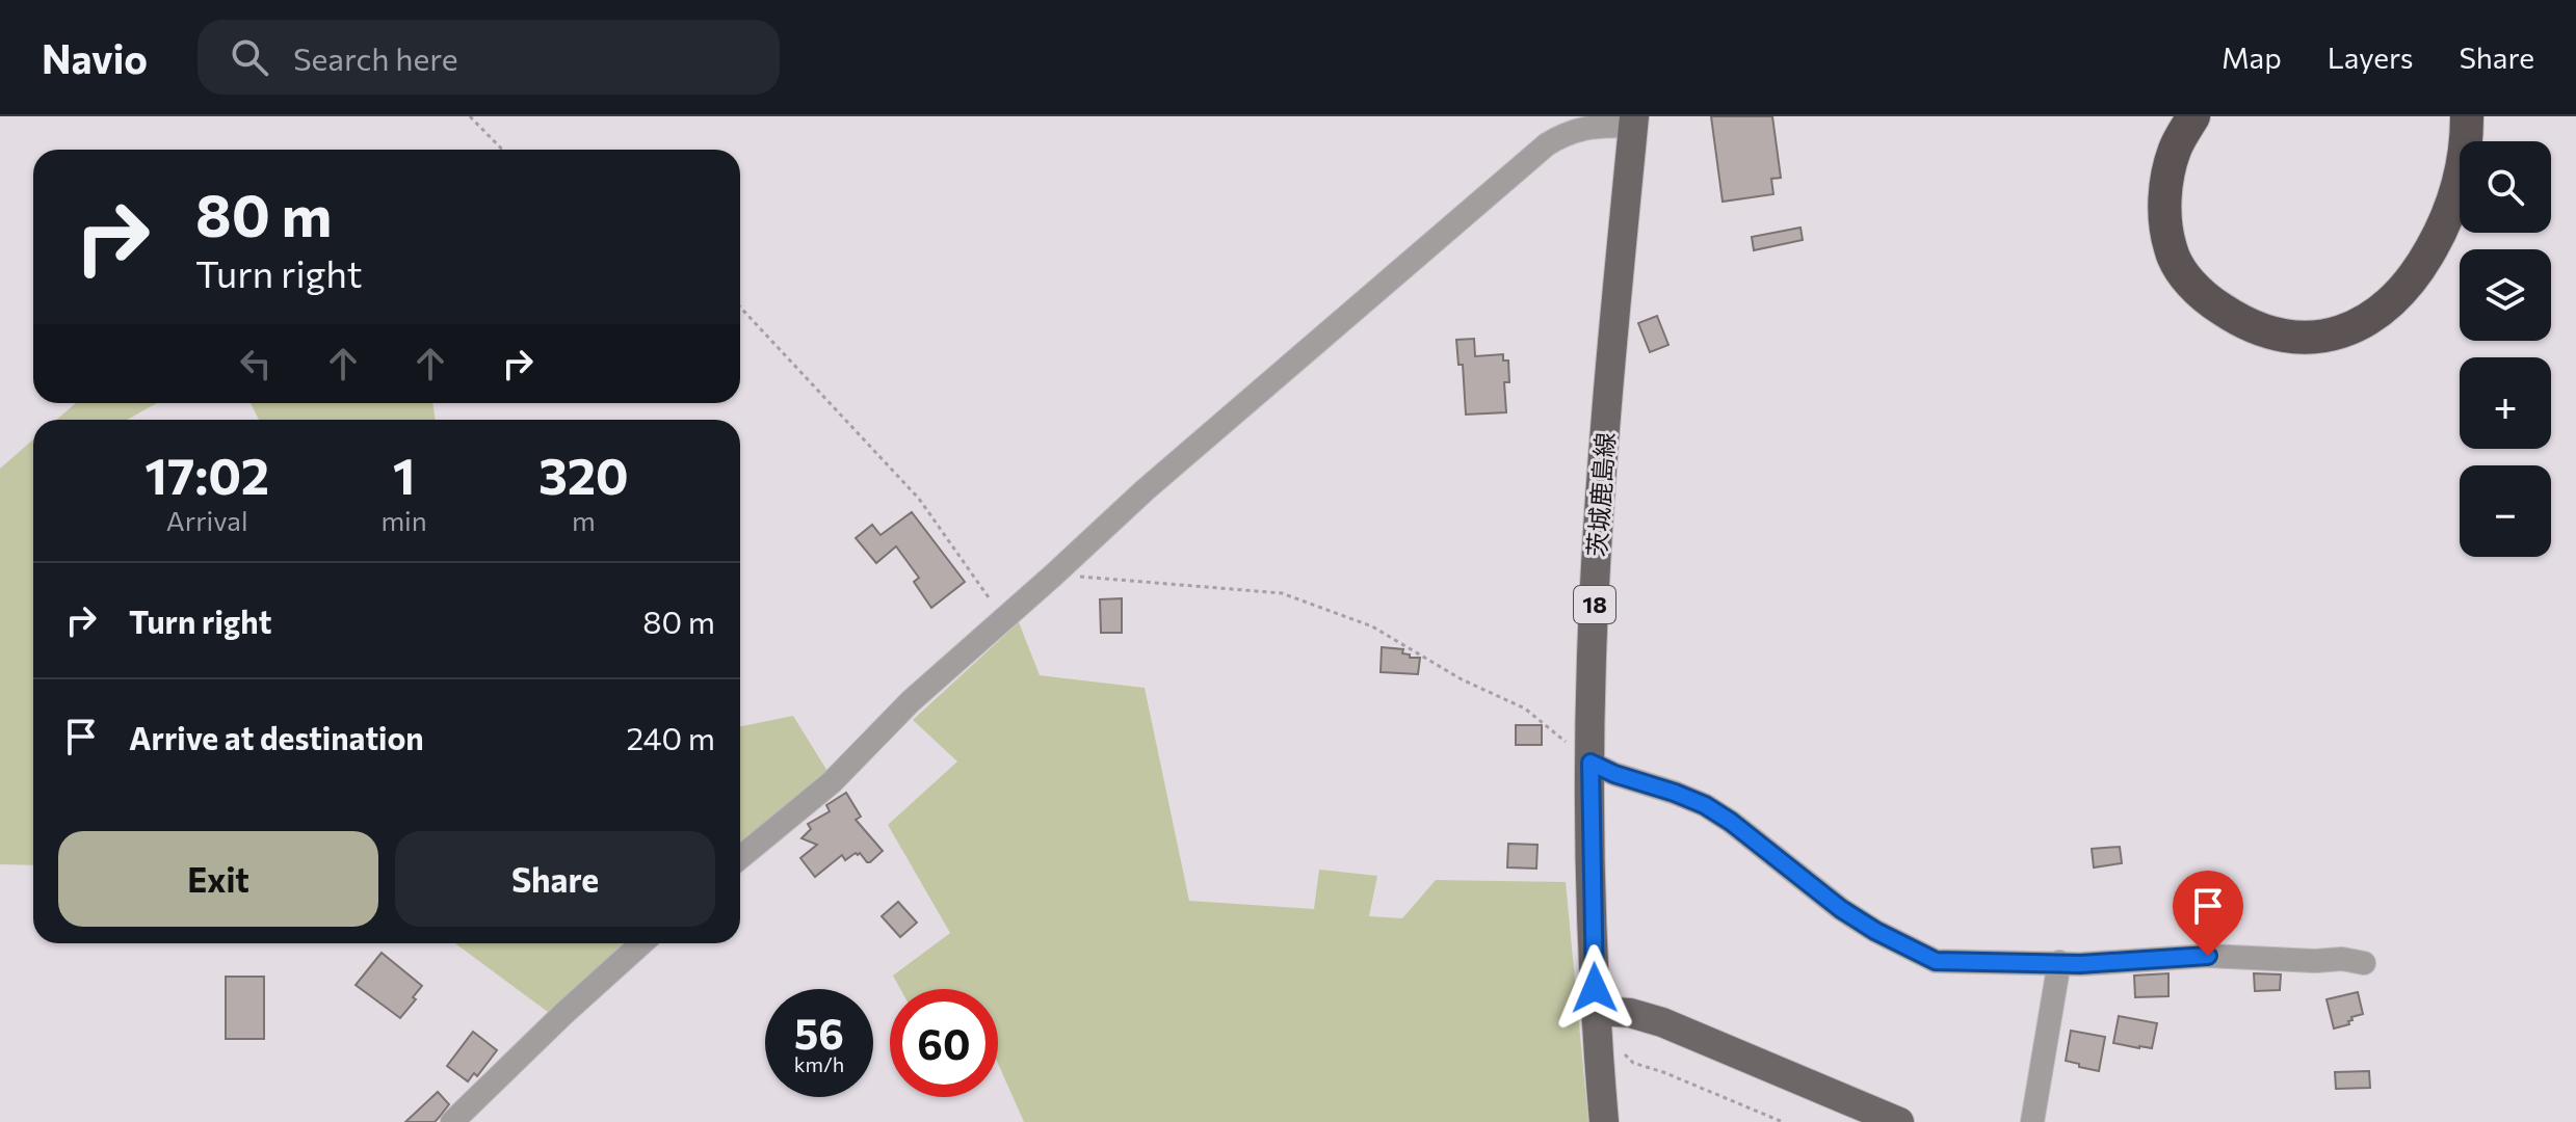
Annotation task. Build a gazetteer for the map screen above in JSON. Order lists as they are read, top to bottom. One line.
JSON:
{"streets":{"main road":["茨城鹿島線","18"]},"page":{"header":"Navio","search":"Search here","nav":["Map","Layers","Share"],"map_buttons":["+","−"],"turn":["80 m","Turn right"],"eta":["17:02","Arrival","1","min","320","m"],"list":[{"name":"Turn right","value":"80 m"},{"name":"Arrive at destination","value":"240 m"}],"buttons":["Exit","Share"],"speed":"56 km/h","limit":"60"}}
